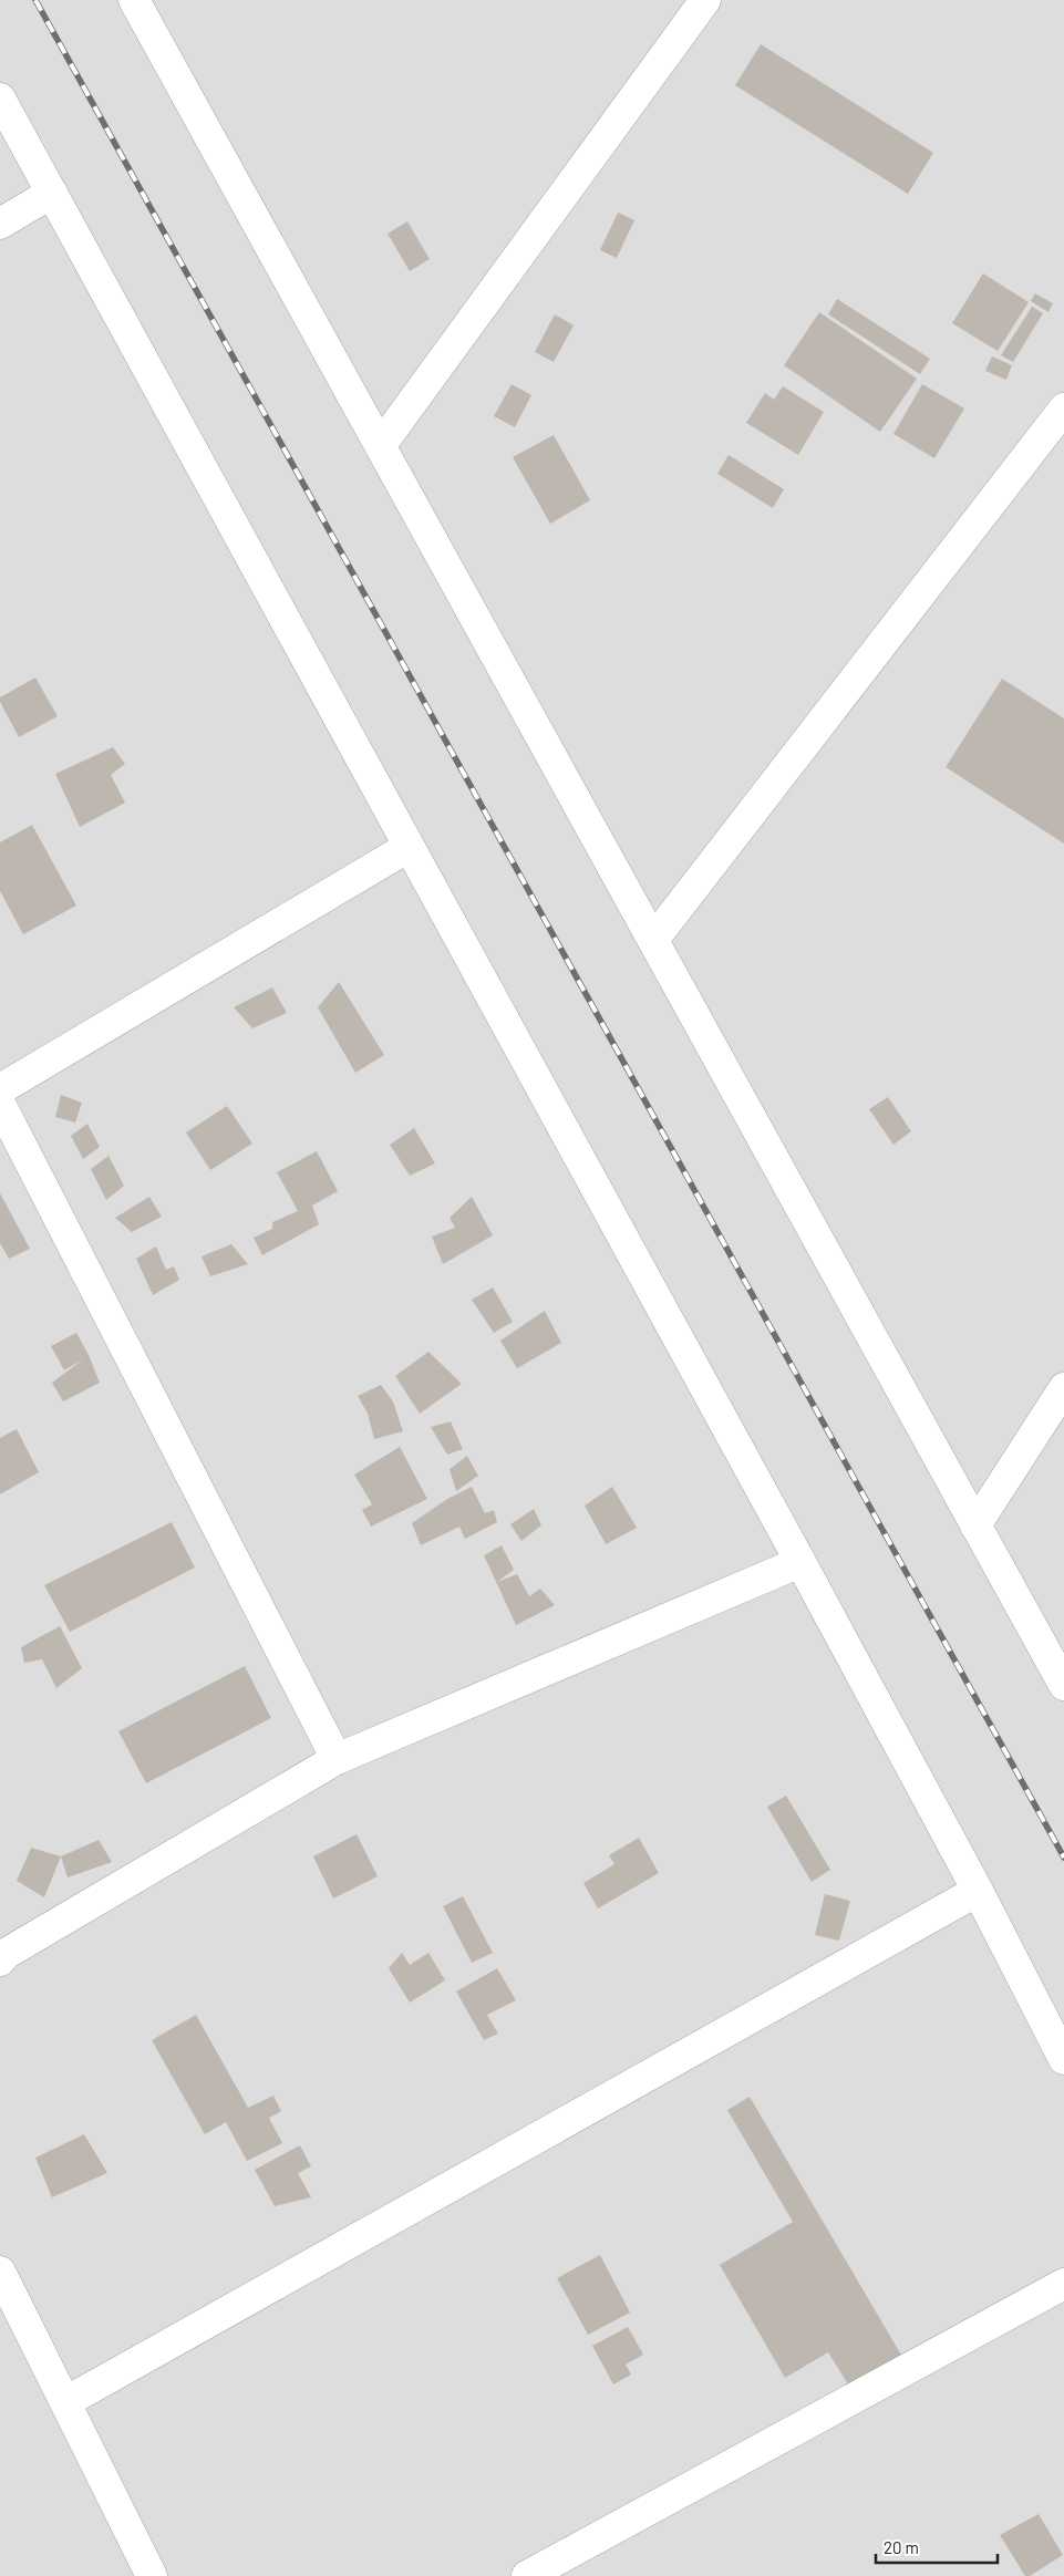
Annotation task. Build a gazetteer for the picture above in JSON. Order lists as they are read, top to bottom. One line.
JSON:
{"scale_bar":"20 m"}
